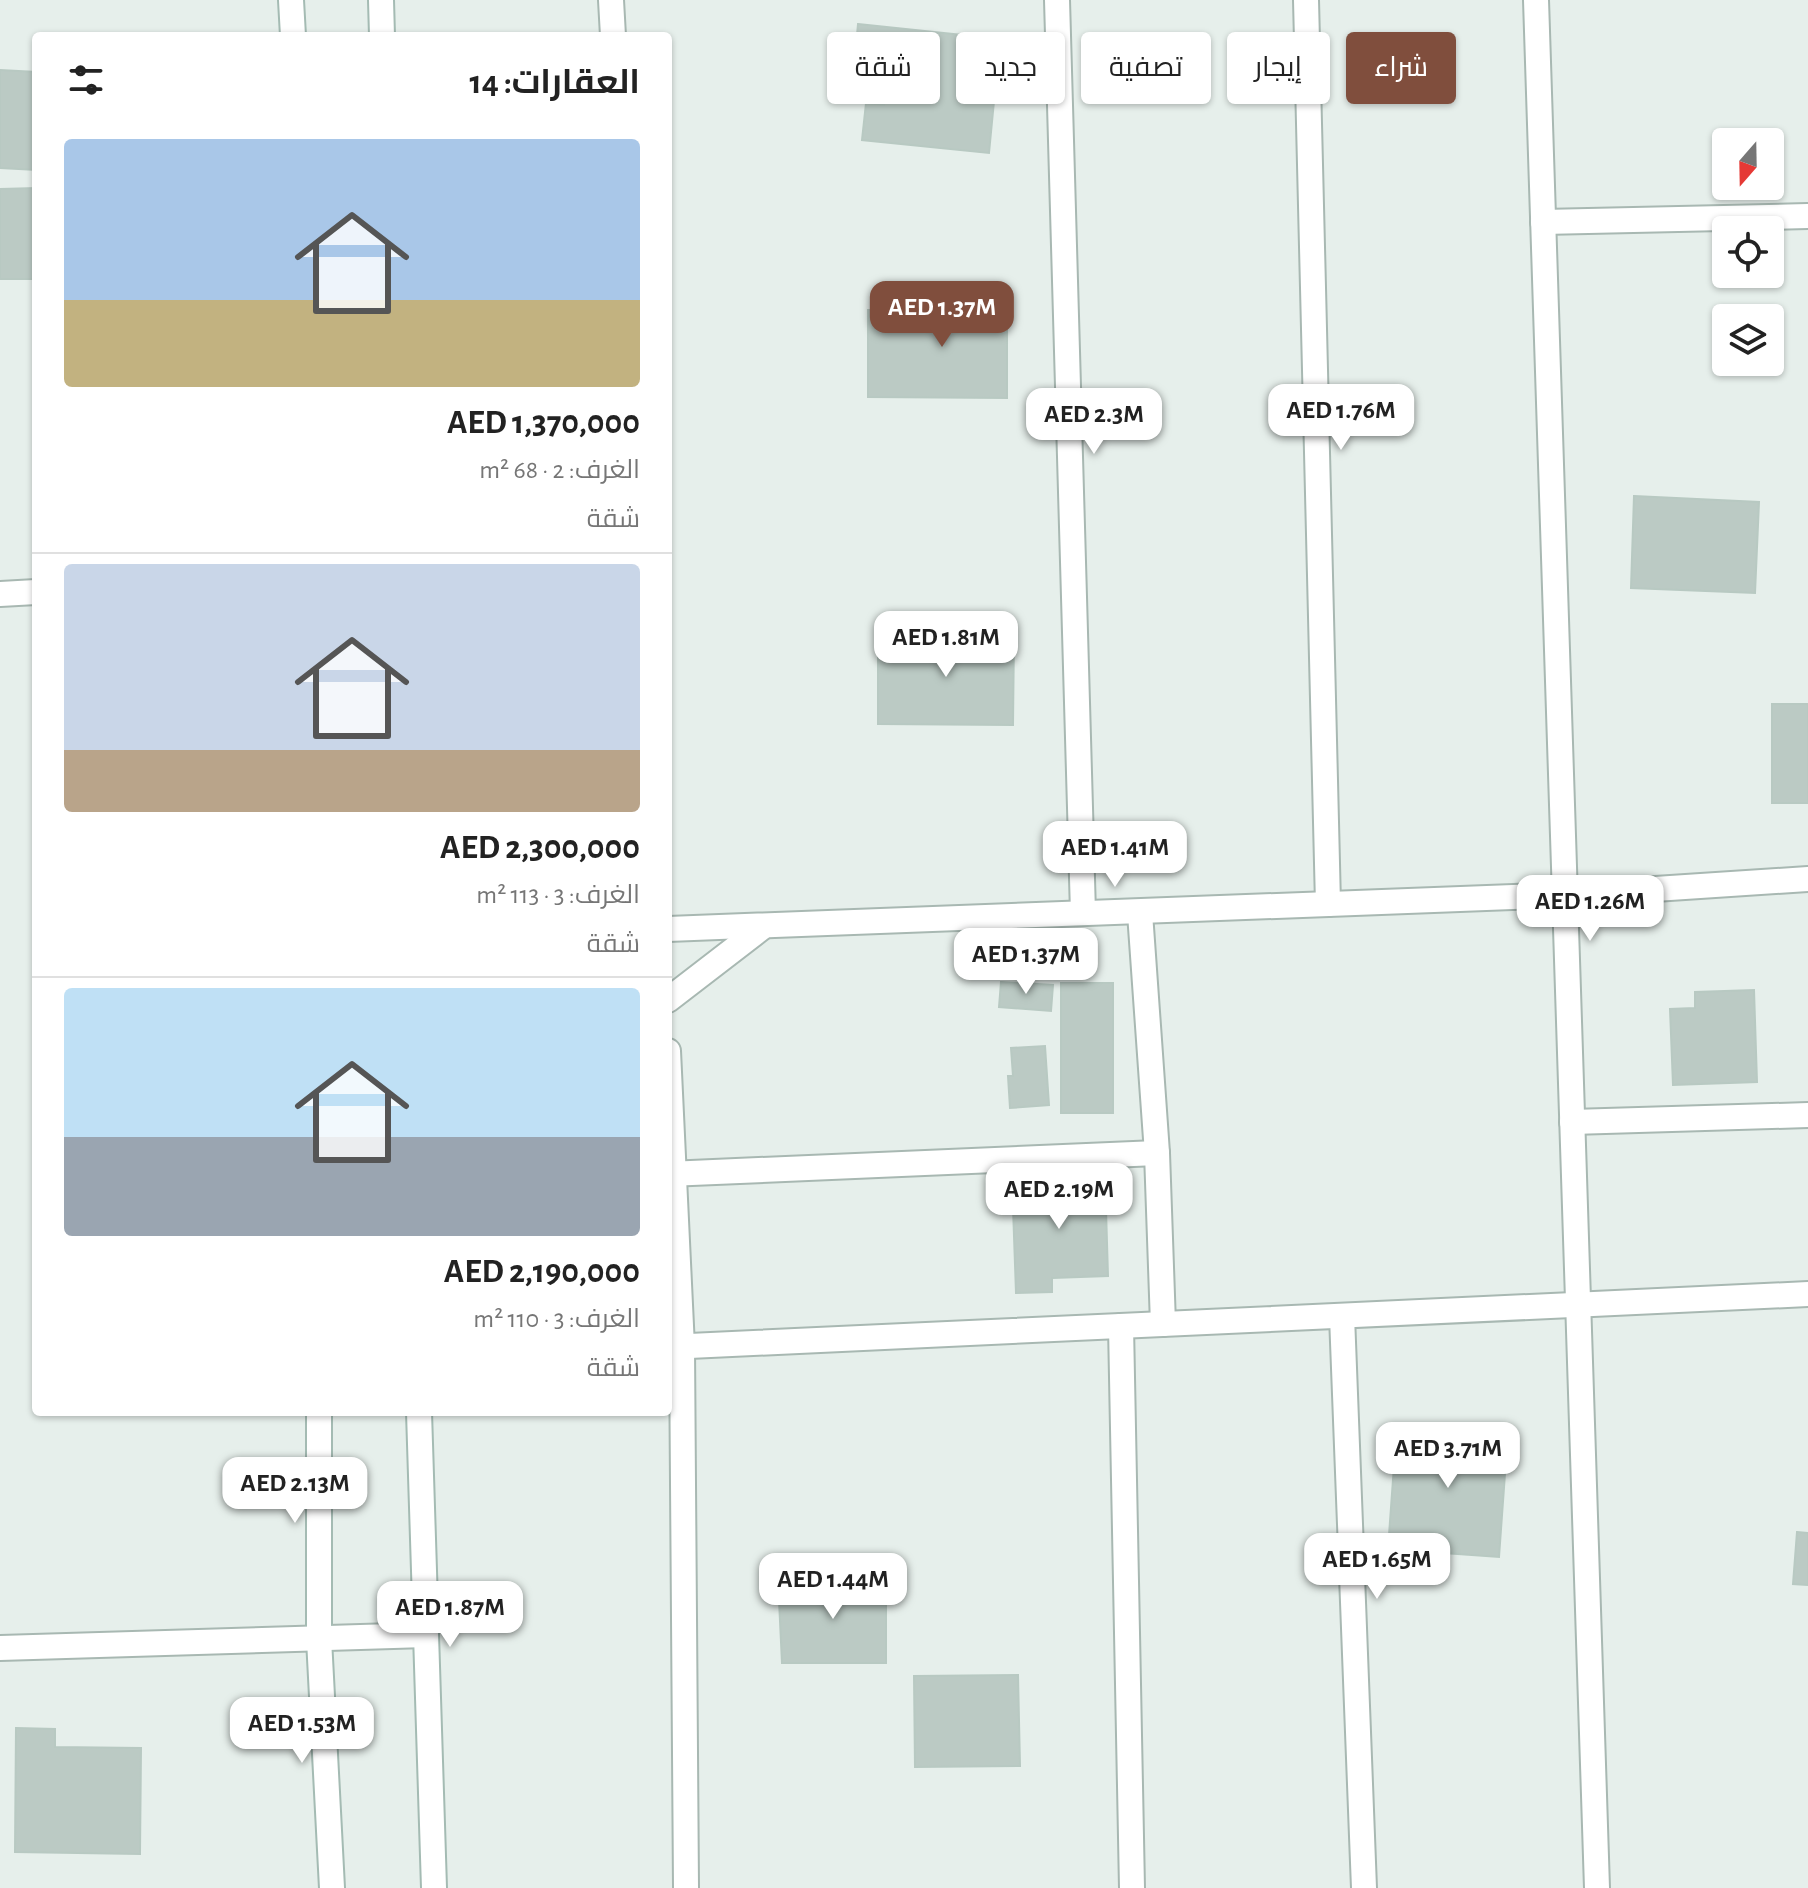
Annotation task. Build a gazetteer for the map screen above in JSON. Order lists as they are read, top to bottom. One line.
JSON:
{"north":"bottom","page":{"chip":["شراء","إيجار","تصفية","جديد","شقة"],"heading":"العقارات: 14","list":[{"name":"AED 1,370,000","note":"الغرف: 2 · 68 m² · شقة"},{"name":"AED 2,300,000","note":"الغرف: 3 · 113 m² · شقة"},{"name":"AED 2,190,000","note":"الغرف: 3 · 110 m² · شقة"}],"price":["AED 1.37M","AED 1.76M","AED 2.3M","AED 1.81M","AED 1.41M","AED 1.26M","AED 1.37M","AED 2.19M","AED 3.71M","AED 2.13M","AED 1.65M","AED 1.44M","AED 1.87M","AED 1.53M"]}}
